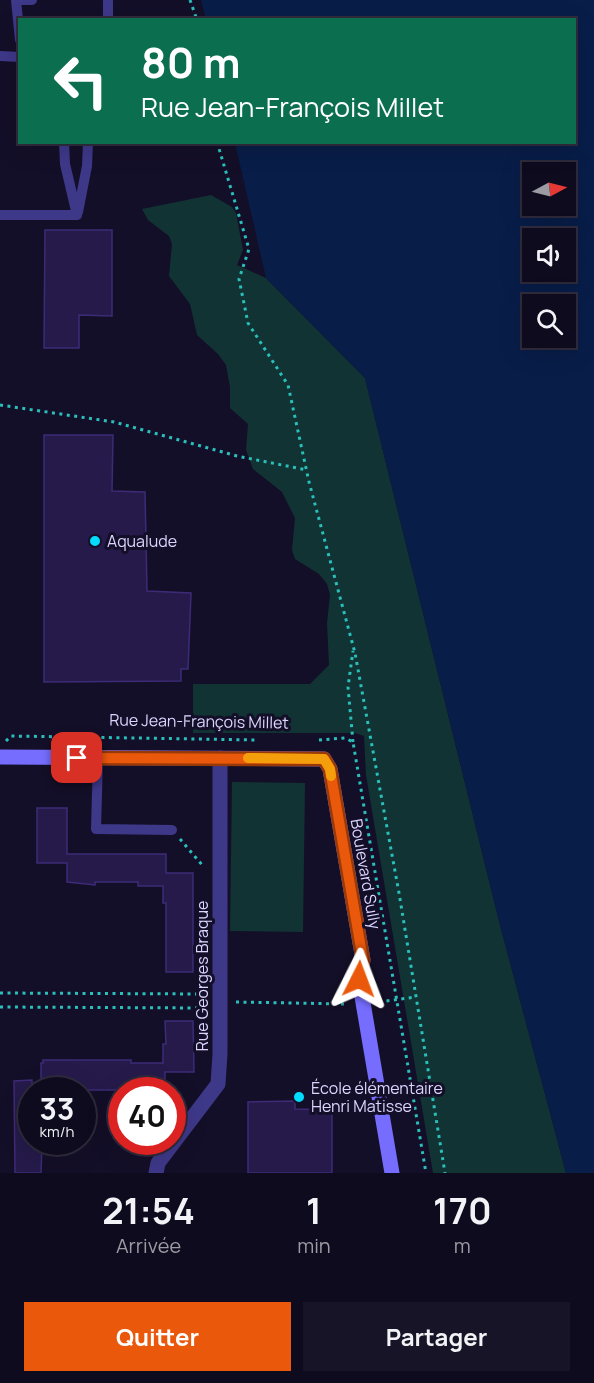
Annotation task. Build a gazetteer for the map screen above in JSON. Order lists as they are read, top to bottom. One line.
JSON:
{"streets":{"street":["Boulevard Sully","Rue Georges Braque"],"path":["Rue Jean-François Millet"]},"crossings":[["Boulevard Sully","Rue Georges Braque"]],"places":["Aqualude","École élémentaire Henri Matisse"],"north":"right","page":{"turn":["80 m","Rue Jean-François Millet"],"speed":"33 km/h","limit":"40","eta":["21:54","Arrivée","1","min","170","m"],"buttons":["Quitter","Partager"]}}
